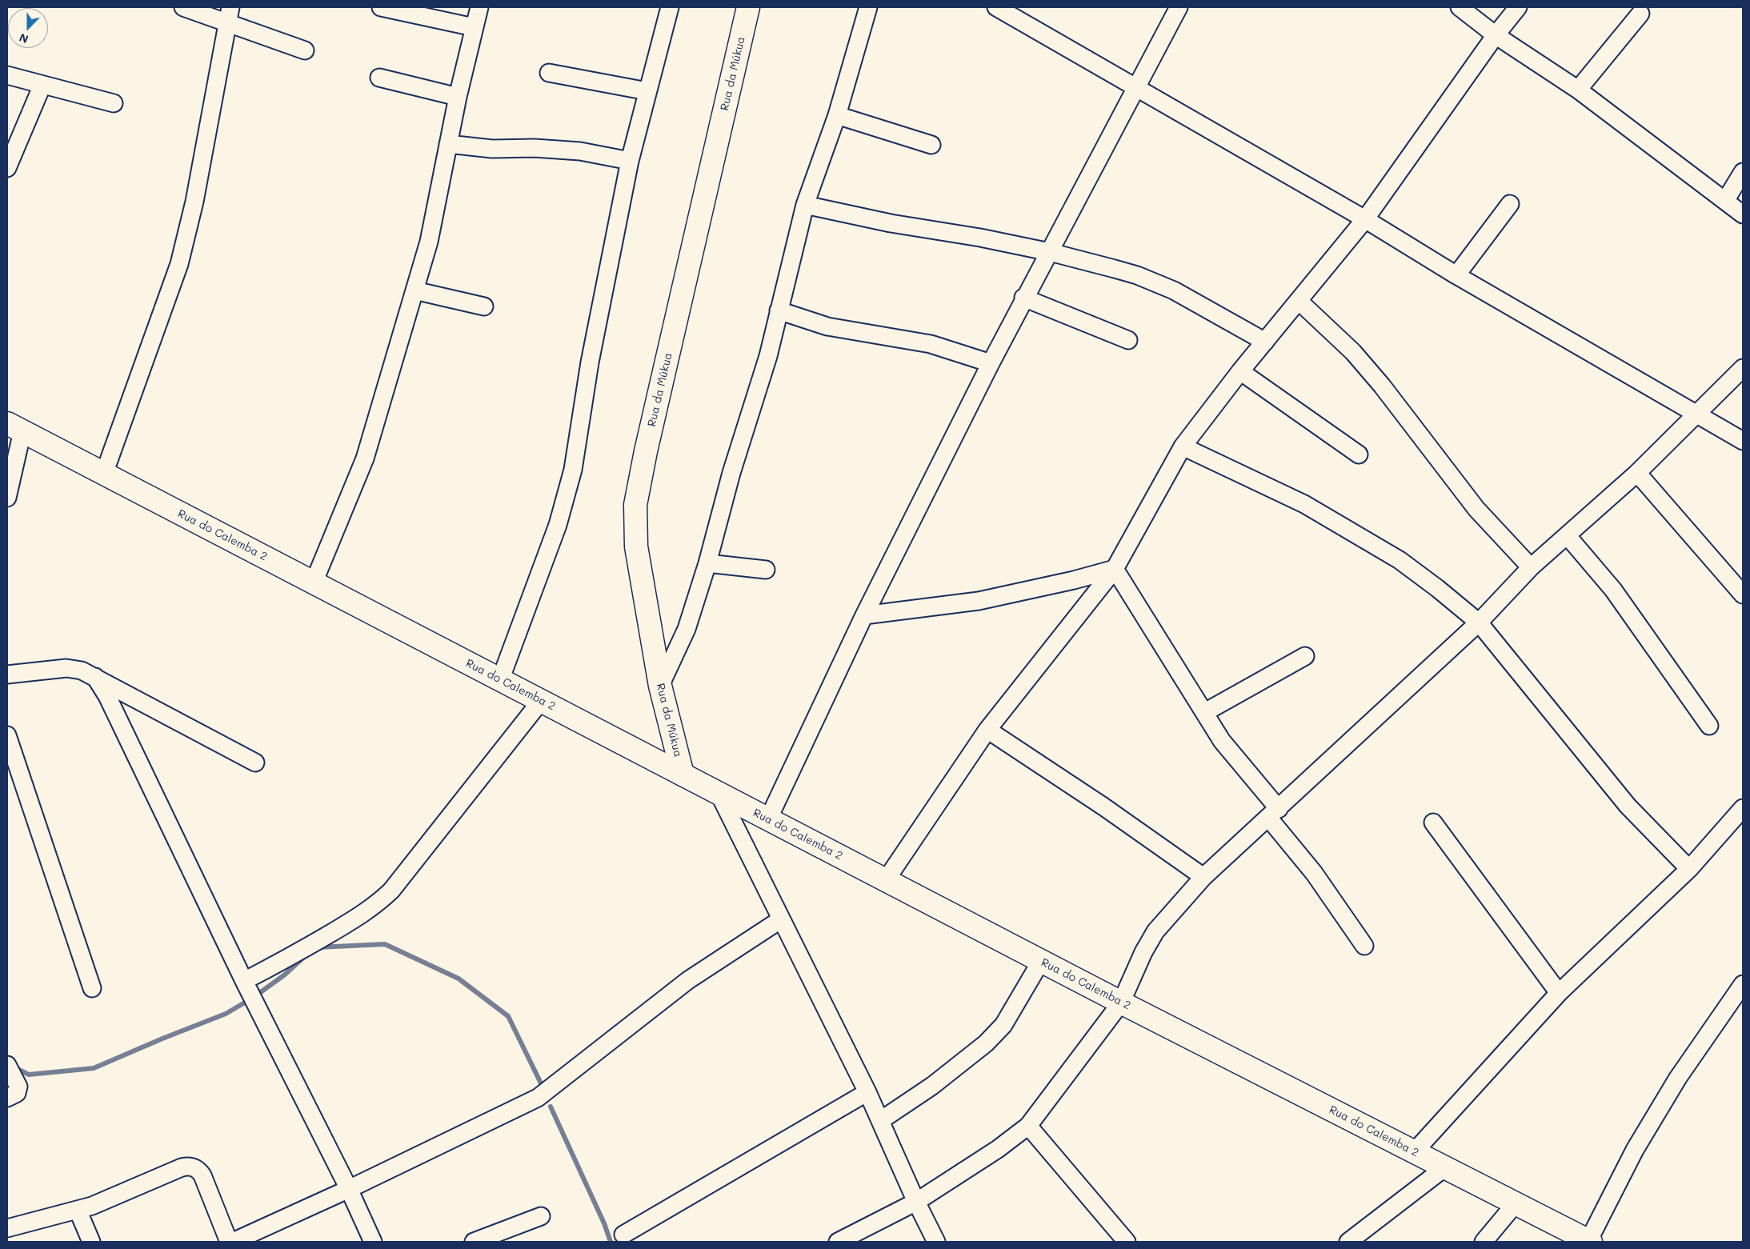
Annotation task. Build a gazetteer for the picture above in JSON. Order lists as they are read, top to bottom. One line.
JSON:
{"streets":{"main road":["Rua da Múkua","Rua do Calemba 2"]},"crossings":[["Rua da Múkua","Rua do Calemba 2"]],"north":"bottom"}
